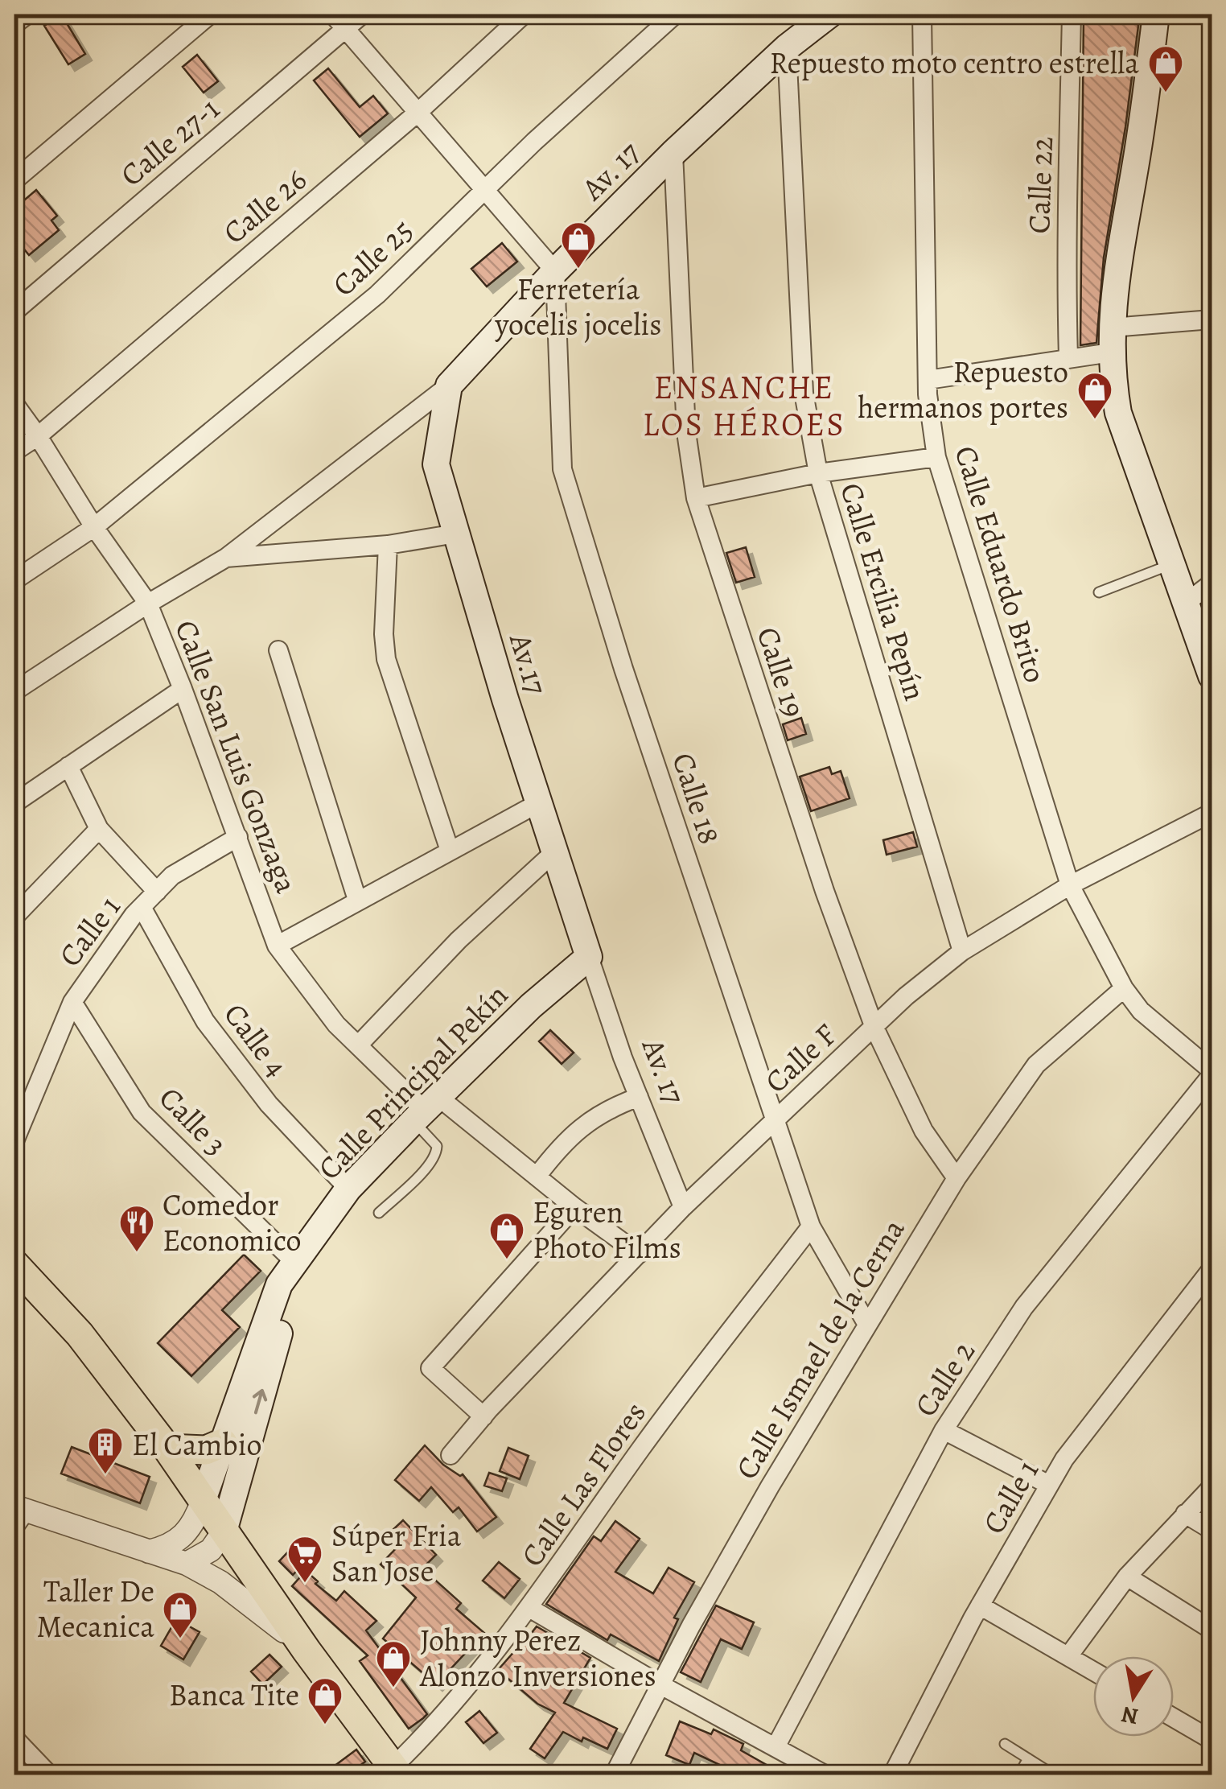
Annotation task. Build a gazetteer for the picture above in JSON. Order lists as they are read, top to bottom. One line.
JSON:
{"streets":{"main road":["Av. 17","Av.17","Calle Principal Pekín"],"street":["Calle 27-1","Calle 22","Calle 26","Calle 25","Calle Eduardo Brito","Calle Ercilia Pepín","Calle 19","Calle San Luis Gonzaga","Calle 18","Calle 1","Calle 4","Calle F","Calle 3","Calle Ismael de la Cerna","Calle 2","Calle Las Flores"]},"crossings":[["Av. 17","Calle Ercilia Pepín"],["Av. 17","Av.17"],["Av. 17","Calle 19"],["Av. 17","Calle 18"],["Av. 17","Calle F"],["Av. 17","Calle Principal Pekín"],["Calle 26","Calle San Luis Gonzaga"],["Calle 25","Calle San Luis Gonzaga"],["Calle Eduardo Brito","Calle F"],["Calle Eduardo Brito","Calle Ismael de la Cerna"],["Calle Eduardo Brito","Calle 2"],["Calle Ercilia Pepín","Calle F"],["Av.17","Calle Principal Pekín"],["Calle 19","Calle F"],["Calle 19","Calle Ismael de la Cerna"],["Calle San Luis Gonzaga","Calle 1"],["Calle San Luis Gonzaga","Calle F"],["Calle San Luis Gonzaga","Calle Principal Pekín"],["Calle 18","Calle F"],["Calle 18","Calle Ismael de la Cerna"],["Calle 18","Calle Las Flores"],["Calle 1","Calle 4"],["Calle 1","Calle 3"],["Calle 4","Calle Principal Pekín"],["Calle Principal Pekín","Calle 3"]],"districts":["ENSANCHE LOS HÉROES"],"places":{"shop":["Repuesto moto centro estrella","Ferretería yocelis jocelis","Repuesto hermanos portes","Eguren Photo Films","Taller De Mecanica","Johnny Perez Alonzo Inversiones","Banca Tite"],"restaurant":["Comedor Economico"],"building":["El Cambio"],"supermarket":["Súper Fria San Jose"]},"north":"bottom"}
